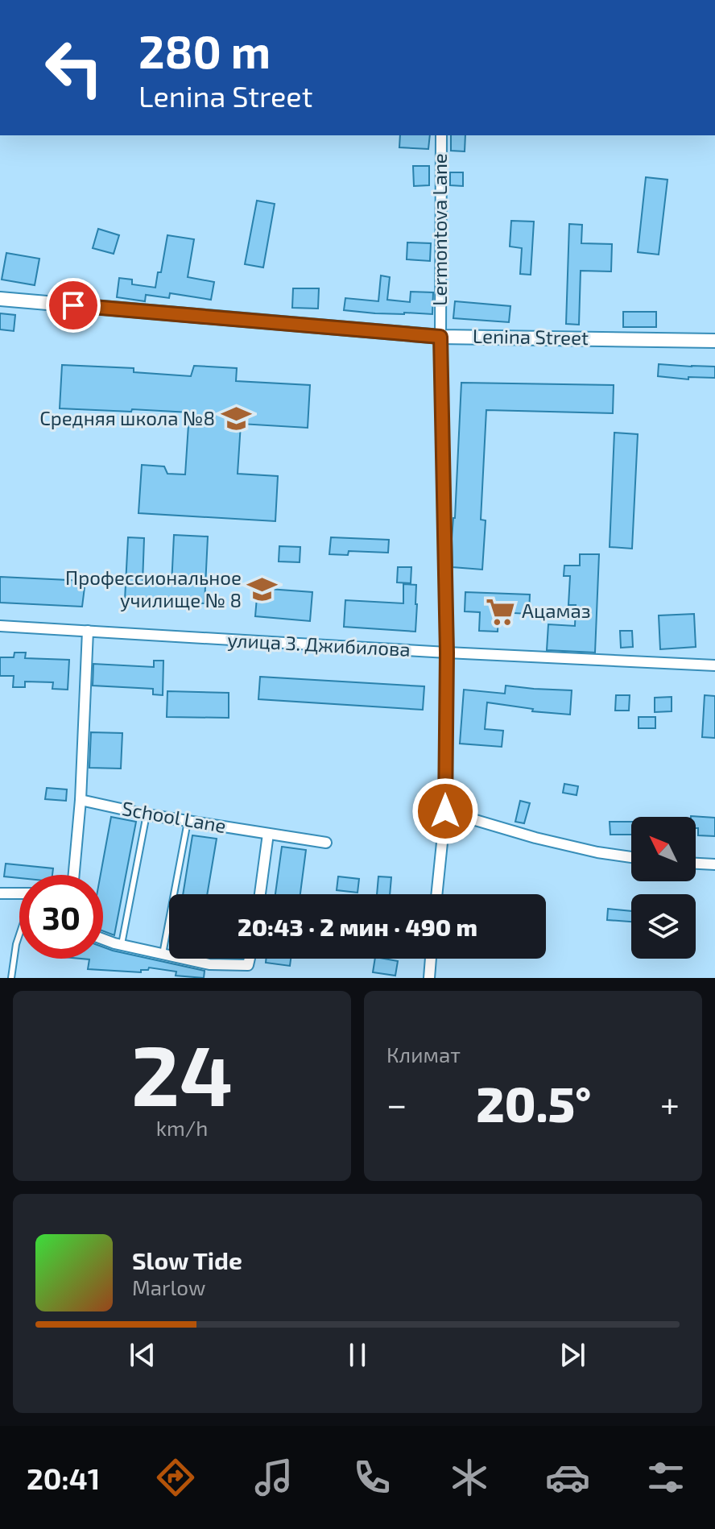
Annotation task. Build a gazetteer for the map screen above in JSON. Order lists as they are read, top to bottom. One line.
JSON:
{"streets":{"street":["Lermontova Lane","Lenina Street","улица З. Джибилова","School Lane"]},"crossings":[["Lermontova Lane","Lenina Street"],["Lermontova Lane","улица З. Джибилова"]],"places":{"school or university":["Средняя школа №8","Профессиональное училище № 8"],"supermarket":["Ацамаз"]},"north":"top left","page":{"turn":["280 m","Lenina Street"],"limit":"30","trip":"20:43 · 2 мин · 490 m","tile":[["24","km/h"],"Климат"],"heat":["−","20.5°","+"],"song":["Slow Tide","Marlow"],"tabs":"20:41"}}
